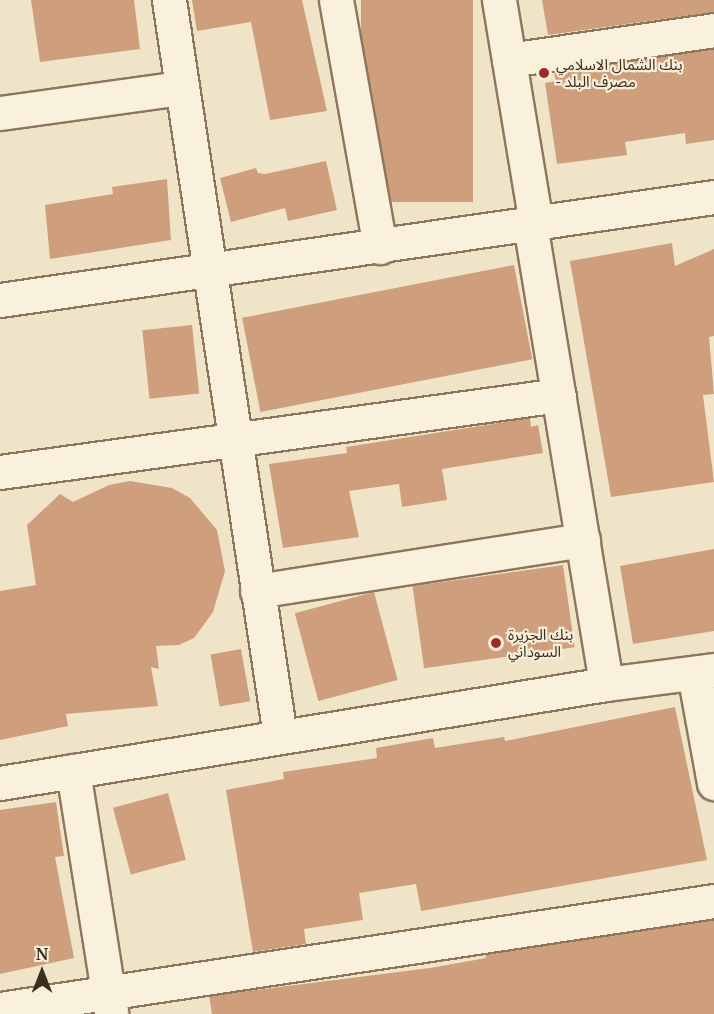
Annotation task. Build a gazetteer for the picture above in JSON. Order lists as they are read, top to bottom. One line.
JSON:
{"places":["بنك الشمال الاسلامي - مصرف البلد","بنك الجزيرة السوداني"],"north":"top"}
